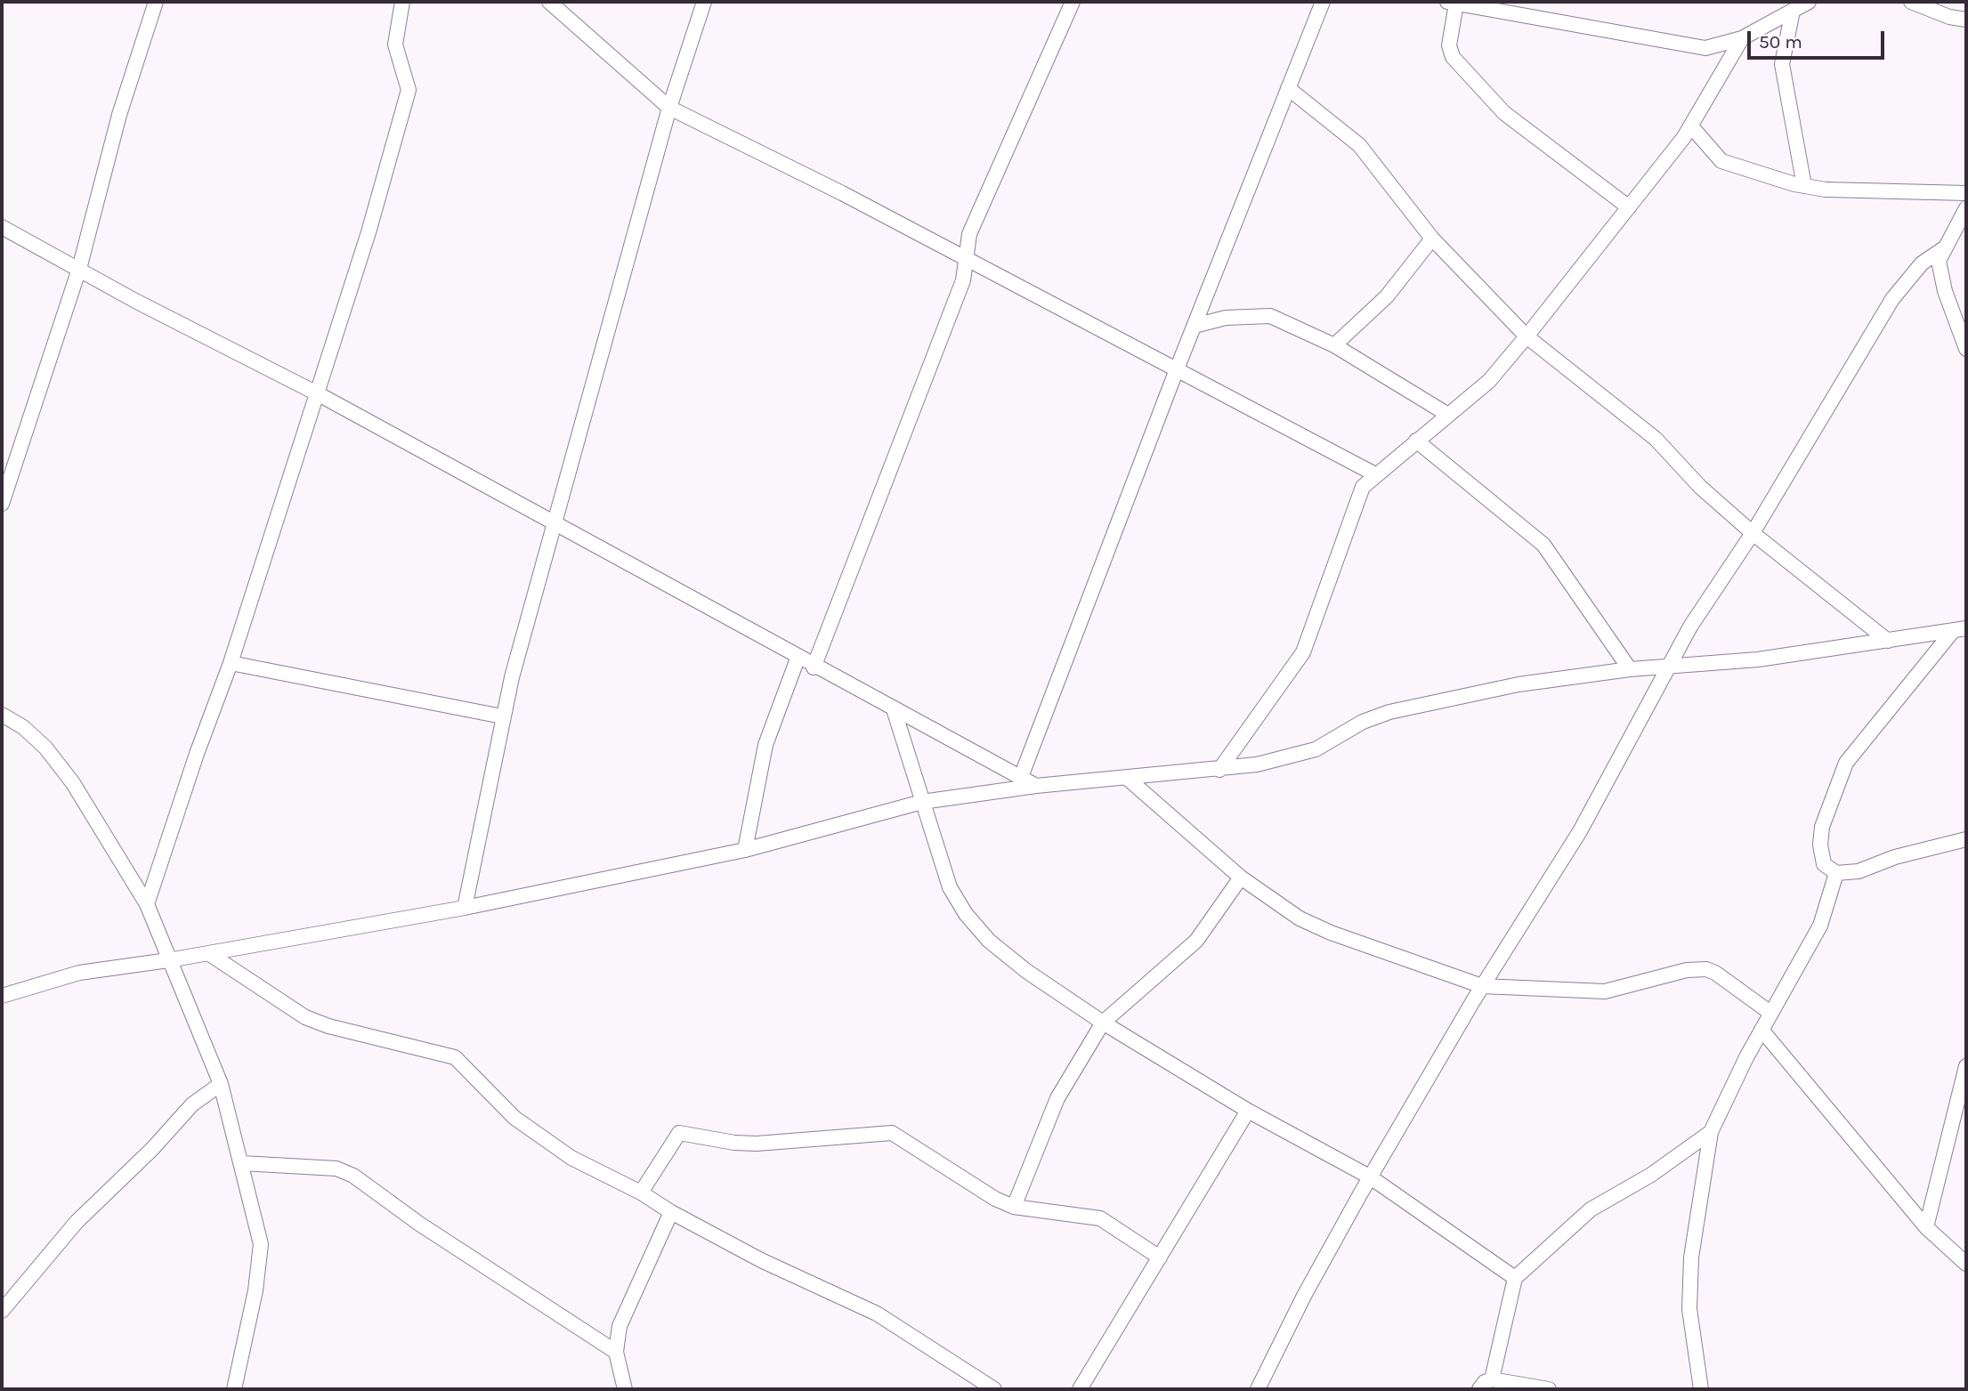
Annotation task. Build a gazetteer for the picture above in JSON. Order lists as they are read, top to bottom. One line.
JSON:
{"scale_bar":"50 m"}
